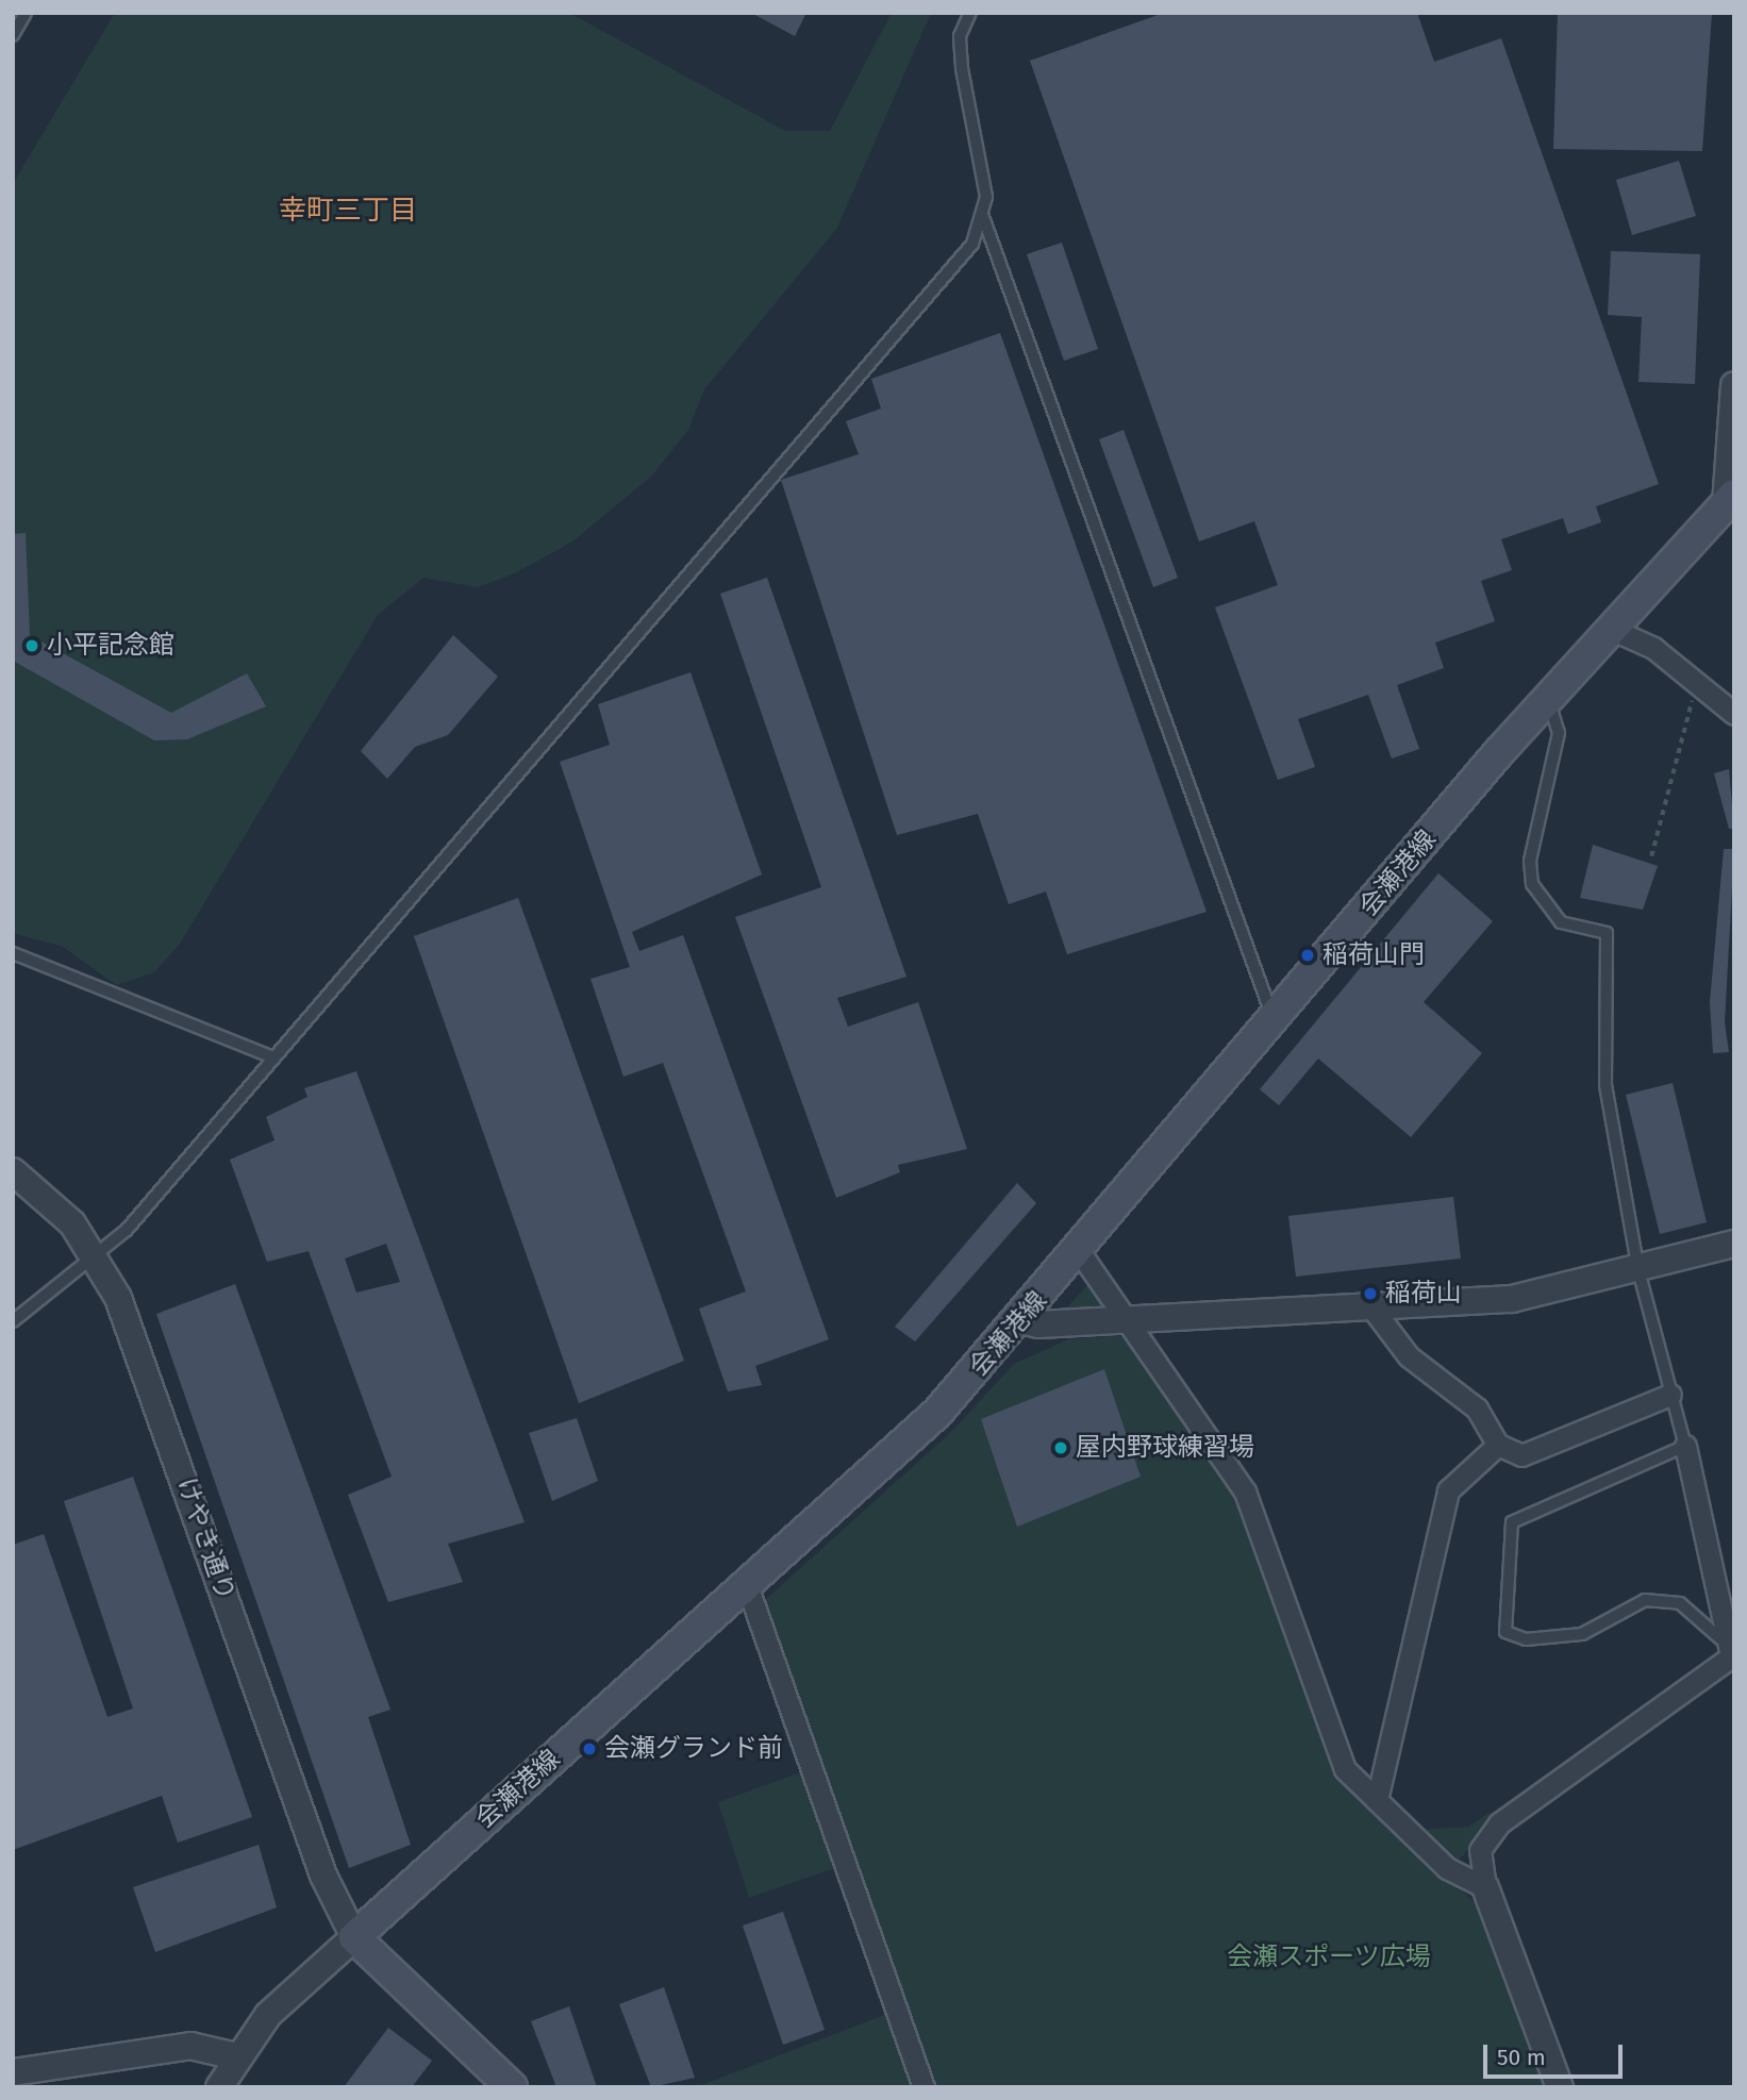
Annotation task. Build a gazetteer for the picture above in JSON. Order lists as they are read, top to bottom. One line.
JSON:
{"streets":{"main road":["会瀬港線"],"street":["けやき通り"]},"crossings":[["会瀬港線","けやき通り"]],"districts":["幸町三丁目"],"parks":["会瀬スポーツ広場"],"places":["小平記念館","稲荷山門","稲荷山","屋内野球練習場","会瀬グランド前"],"scale_bar":"50 m"}
